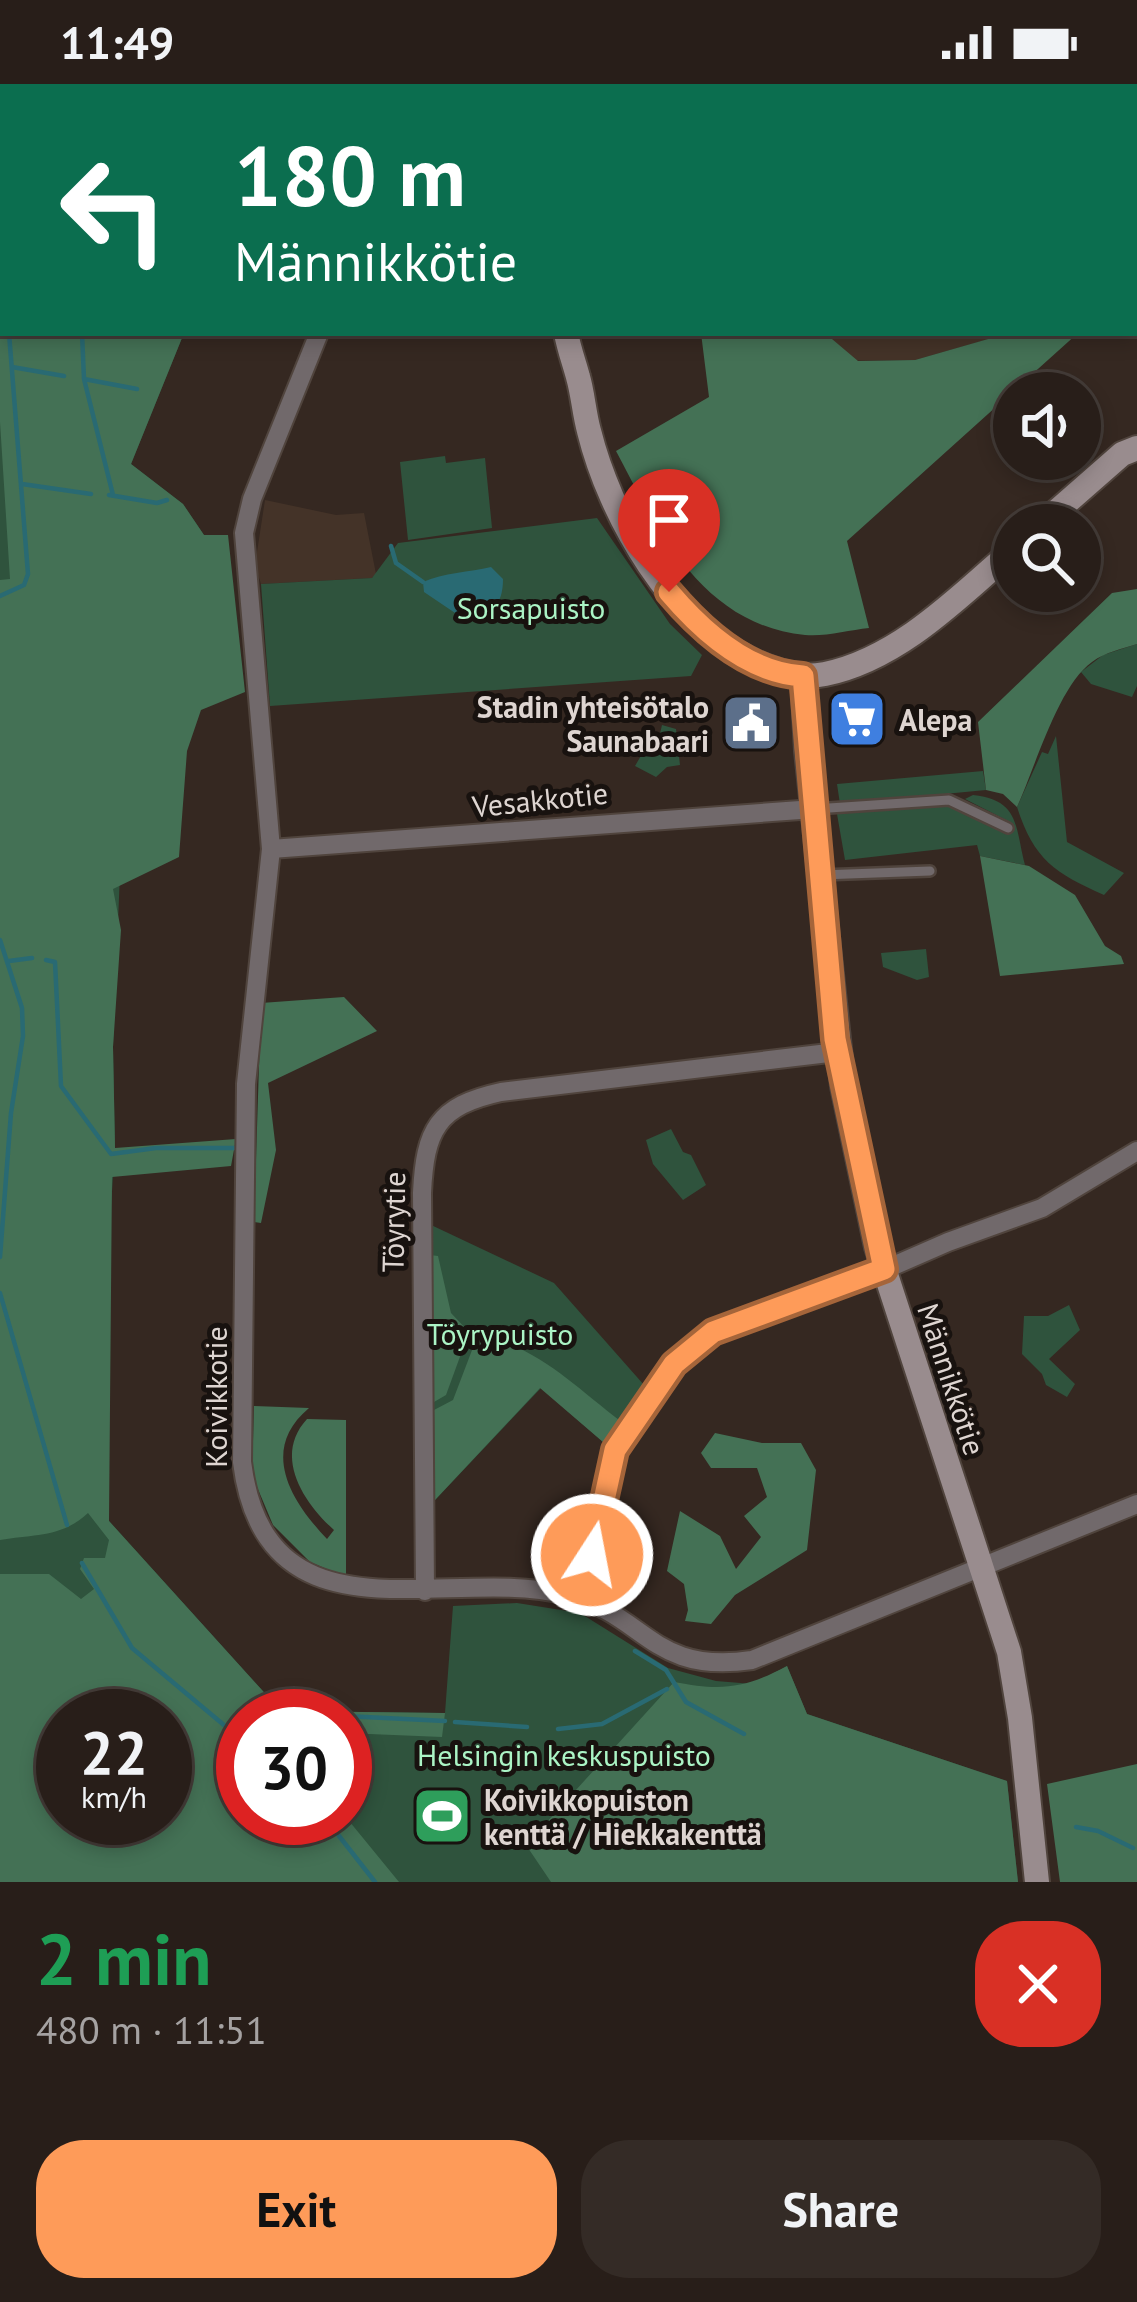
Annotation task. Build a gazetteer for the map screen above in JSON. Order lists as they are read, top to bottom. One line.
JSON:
{"streets":{"street":["Vesakkotie","Töyrytie","Männikkötie","Koivikkotie"]},"crossings":[["Vesakkotie","Männikkötie"],["Vesakkotie","Koivikkotie"],["Töyrytie","Männikkötie"],["Töyrytie","Koivikkotie"],["Männikkötie","Koivikkotie"]],"parks":["Sorsapuisto","Töyrypuisto","Helsingin keskuspuisto"],"places":{"supermarket":["Alepa"],"public building":["Stadin yhteisötalo Saunabaari"],"sports":["Koivikkopuiston kenttä / Hiekkakenttä"]},"page":{"status":"11:49","turn":["180 m","Männikkötie"],"speed":"22 km/h","limit":"30","heading":["2 min","480 m · 11:51"],"buttons":["Exit","Share"]}}
